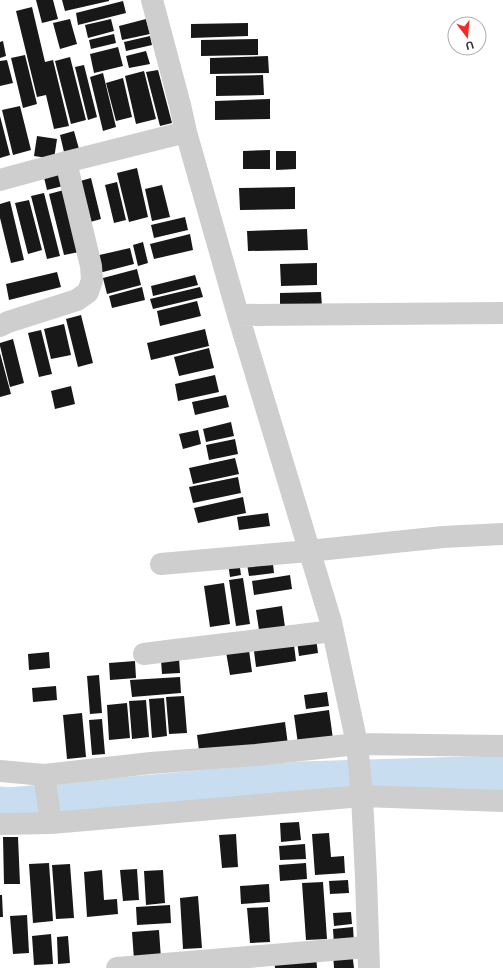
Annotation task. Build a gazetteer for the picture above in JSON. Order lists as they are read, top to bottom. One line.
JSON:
{"north":"bottom"}
